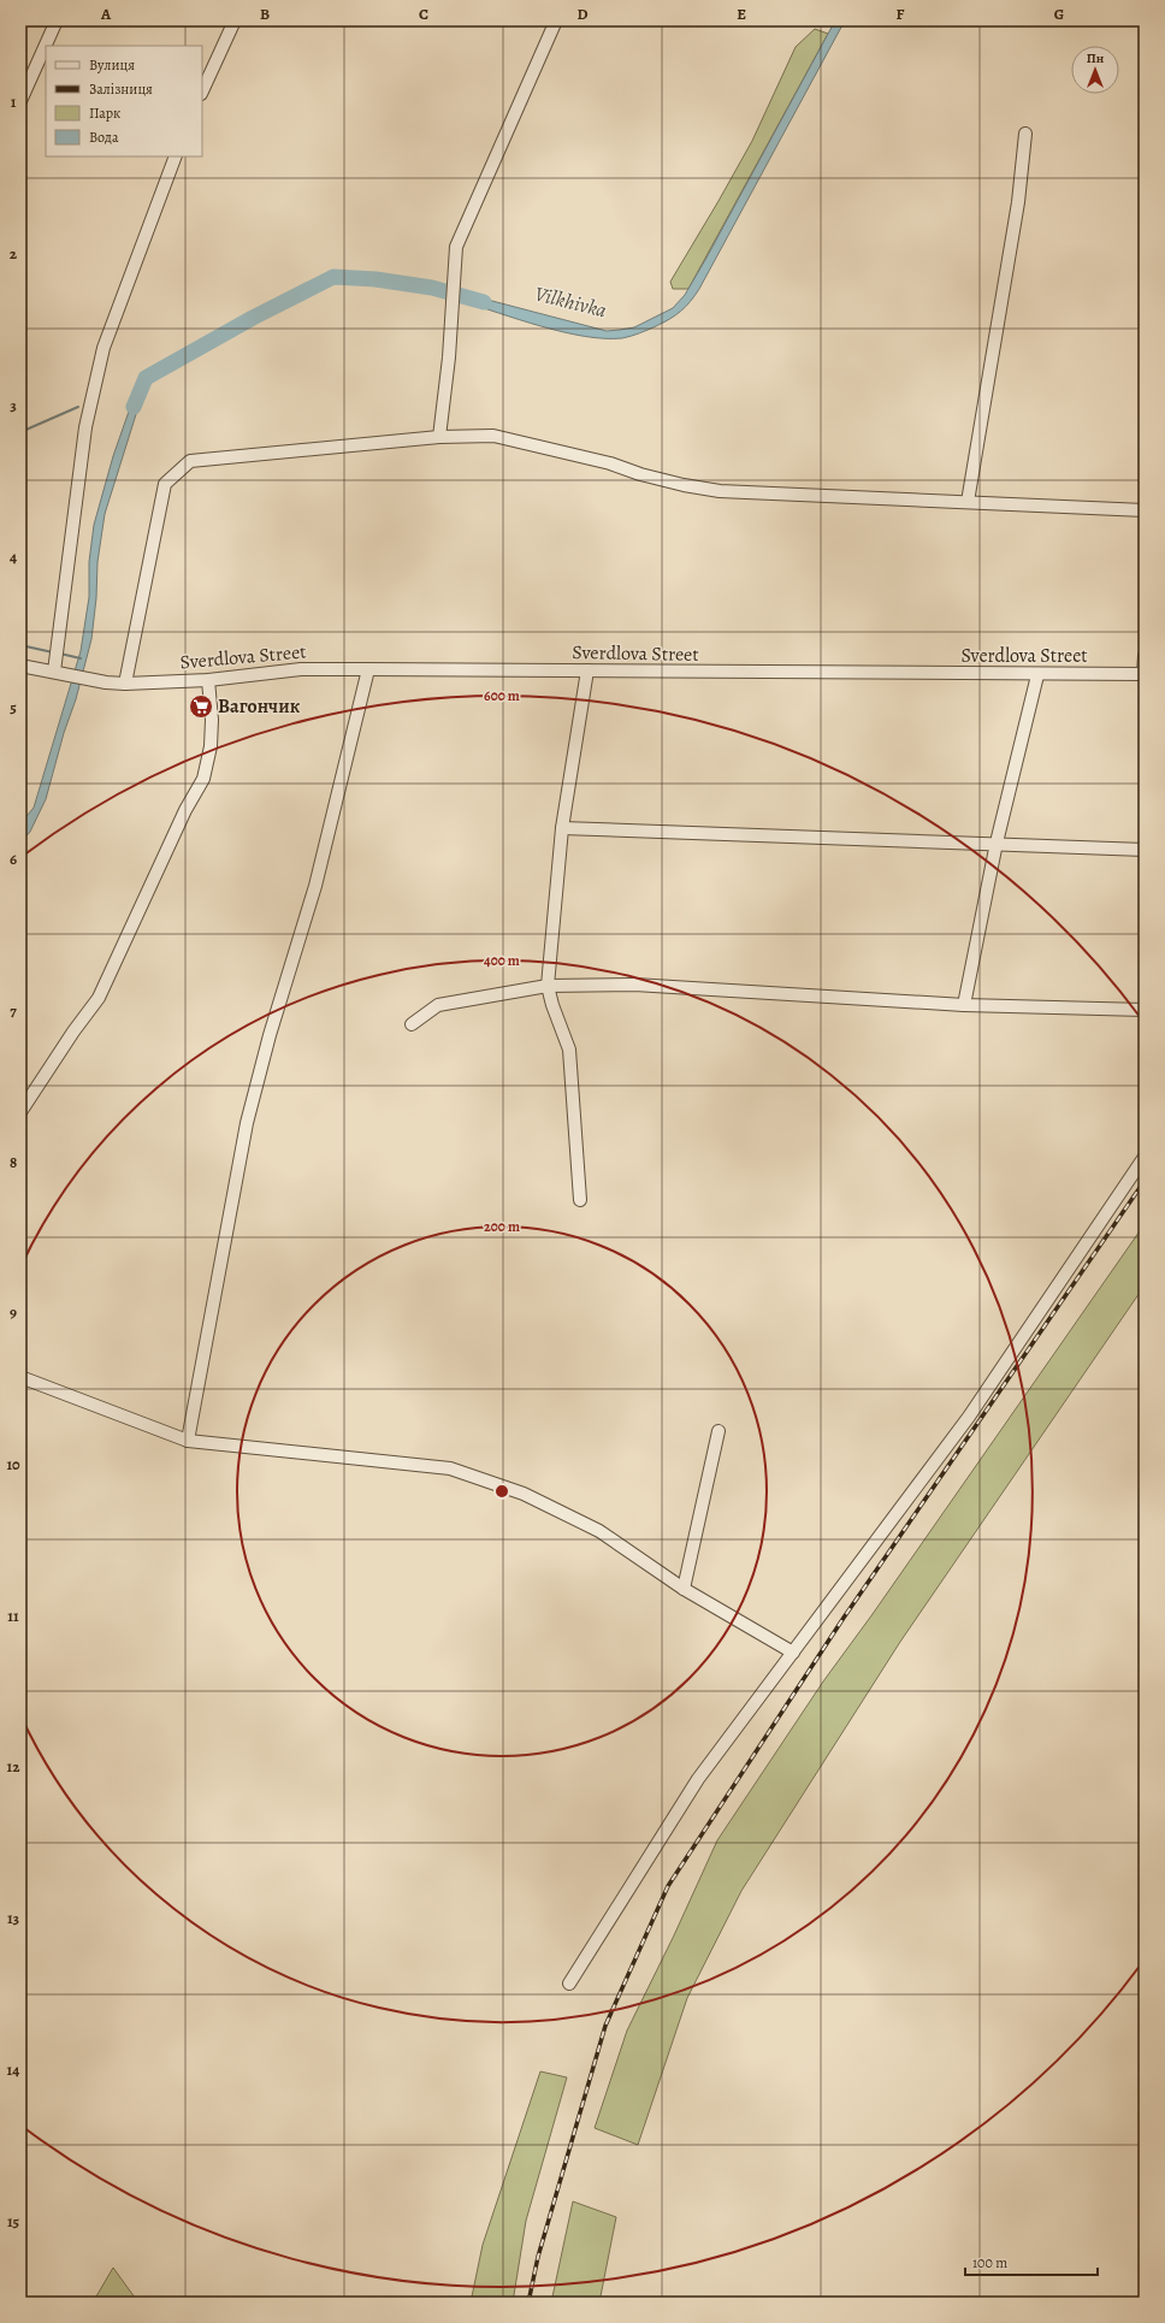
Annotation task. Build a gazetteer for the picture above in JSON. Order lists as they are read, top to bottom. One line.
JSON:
{"streets":{"street":["Sverdlova Street"]},"water":["Vilkhivka"],"places":{"supermarket":["Вагончик"]},"legend":["Вулиця","Залізниця","Парк","Вода"],"scale_bar":"100 m","north":"top","grid":{"columns":["A","B","C","D","E","F","G"],"rows":["1","2","3","4","5","6","7","8","9","10","11","12","13","14","15"]},"rings":["600 m","400 m","200 m"]}
